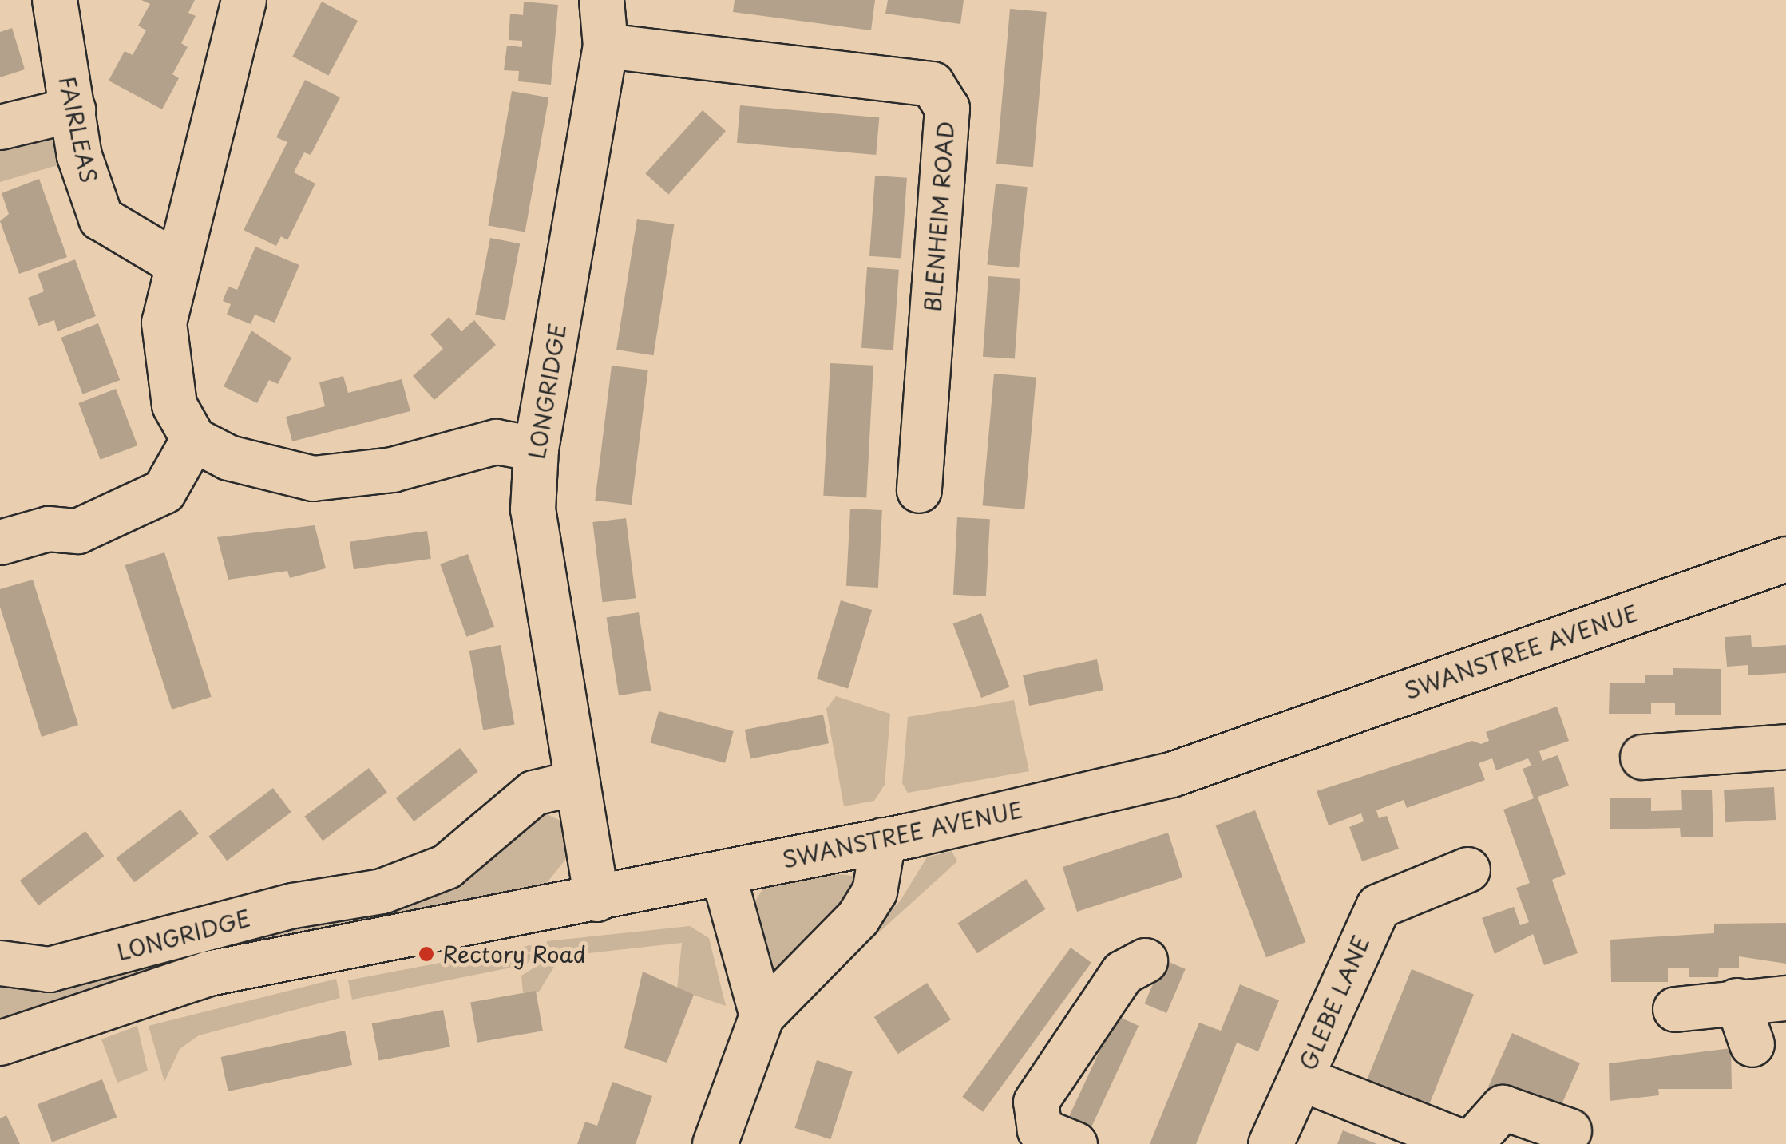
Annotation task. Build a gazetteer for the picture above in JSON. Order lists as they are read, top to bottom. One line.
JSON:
{"streets":{"street":["FAIRLEAS","BLENHEIM ROAD","LONGRIDGE","SWANSTREE AVENUE","GLEBE LANE"]},"crossings":[["BLENHEIM ROAD","LONGRIDGE"],["LONGRIDGE","SWANSTREE AVENUE"]],"places":["Rectory Road"]}
